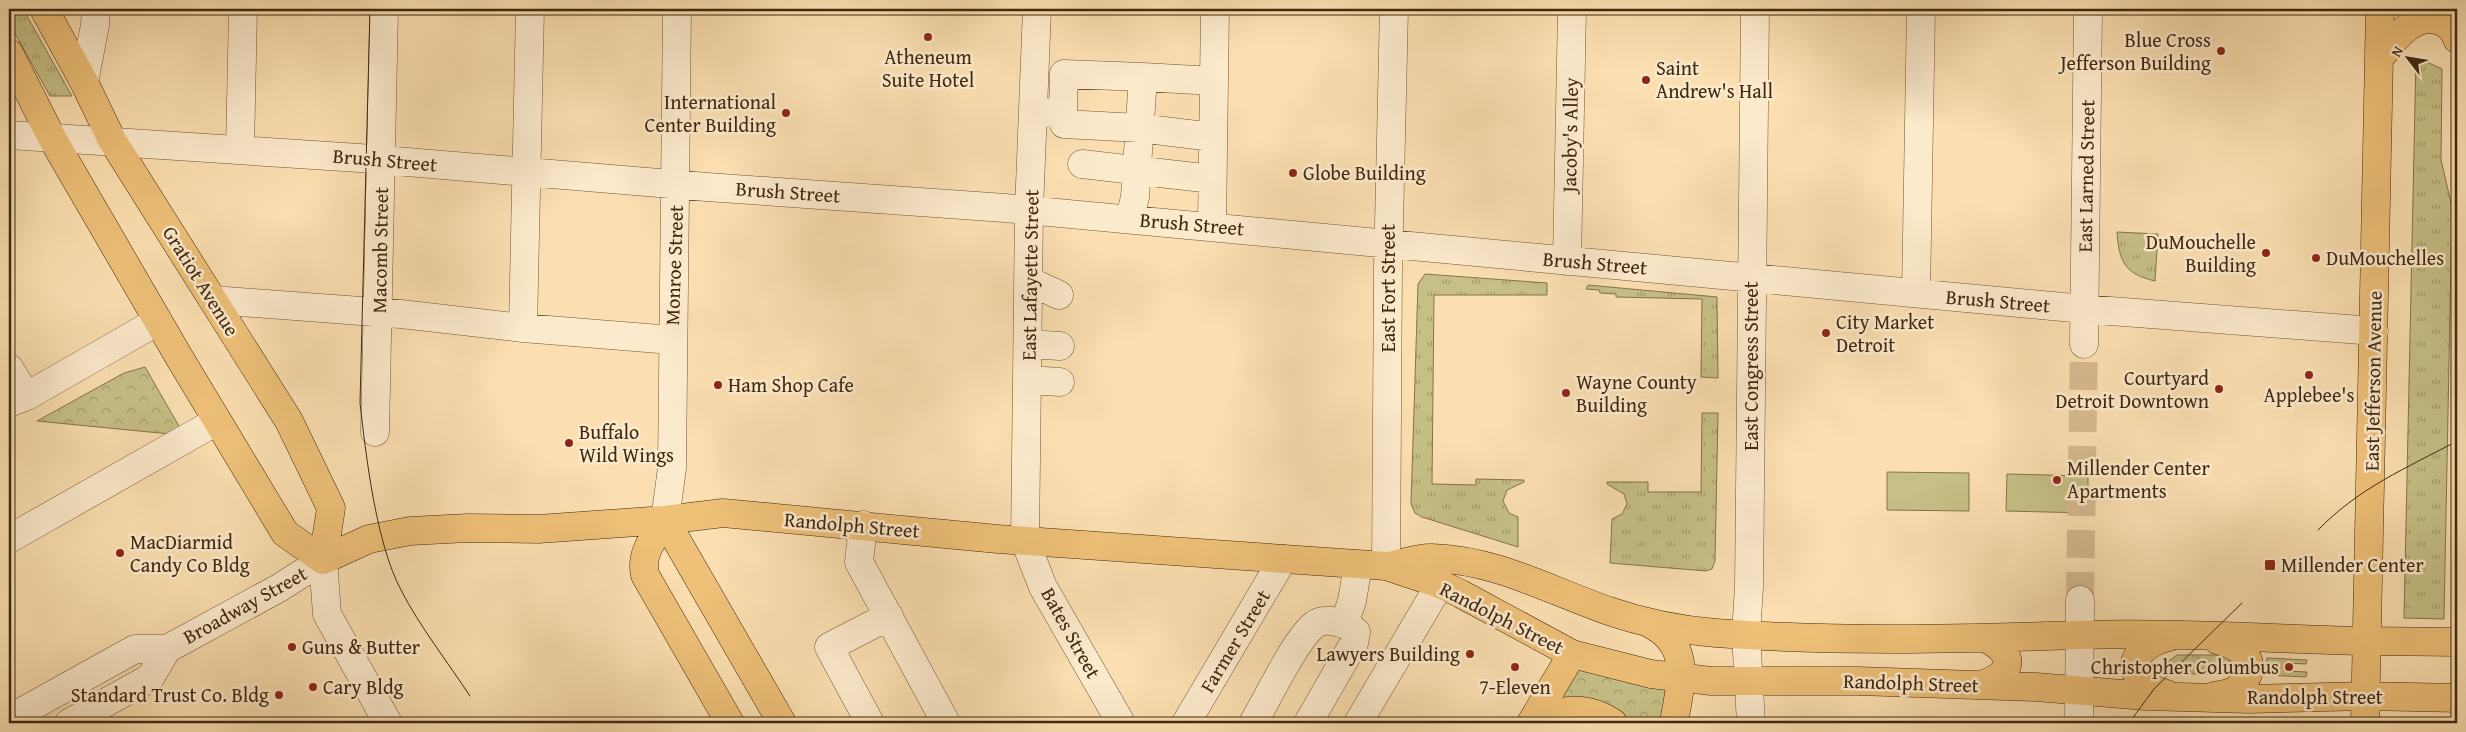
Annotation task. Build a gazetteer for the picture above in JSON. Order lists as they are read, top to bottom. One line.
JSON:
{"streets":{"main road":["Monroe Street","Gratiot Avenue","East Jefferson Avenue","Randolph Street"],"street":["Jacoby's Alley","Brush Street","East Larned Street","Macomb Street","East Lafayette Street","East Fort Street","East Congress Street","Broadway Street","Bates Street","Farmer Street"]},"crossings":[["Jacoby's Alley","Brush Street"],["Brush Street","East Larned Street"],["Brush Street","Macomb Street"],["Brush Street","Monroe Street"],["Brush Street","East Lafayette Street"],["Brush Street","Gratiot Avenue"],["Brush Street","East Fort Street"],["Brush Street","East Congress Street"],["Brush Street","East Jefferson Avenue"],["Monroe Street","Randolph Street"],["East Lafayette Street","Randolph Street"],["East Lafayette Street","Bates Street"],["Gratiot Avenue","Randolph Street"],["Gratiot Avenue","Broadway Street"],["East Fort Street","Randolph Street"],["East Congress Street","Randolph Street"],["East Jefferson Avenue","Randolph Street"],["Randolph Street","Broadway Street"],["Randolph Street","Bates Street"],["Randolph Street","Farmer Street"]],"places":{"other":["Atheneum Suite Hotel","Blue Cross Jefferson Building","Saint Andrew's Hall","International Center Building","Globe Building","DuMouchelle Building","DuMouchelles","City Market Detroit","Applebee's","Ham Shop Cafe","Courtyard Detroit Downtown","Wayne County Building","Buffalo Wild Wings","Millender Center Apartments","MacDiarmid Candy Co Bldg","Guns & Butter","Lawyers Building","7-Eleven","Christopher Columbus","Cary Bldg","Standard Trust Co. Bldg"],"transit":["Millender Center"]},"north":"top left"}
